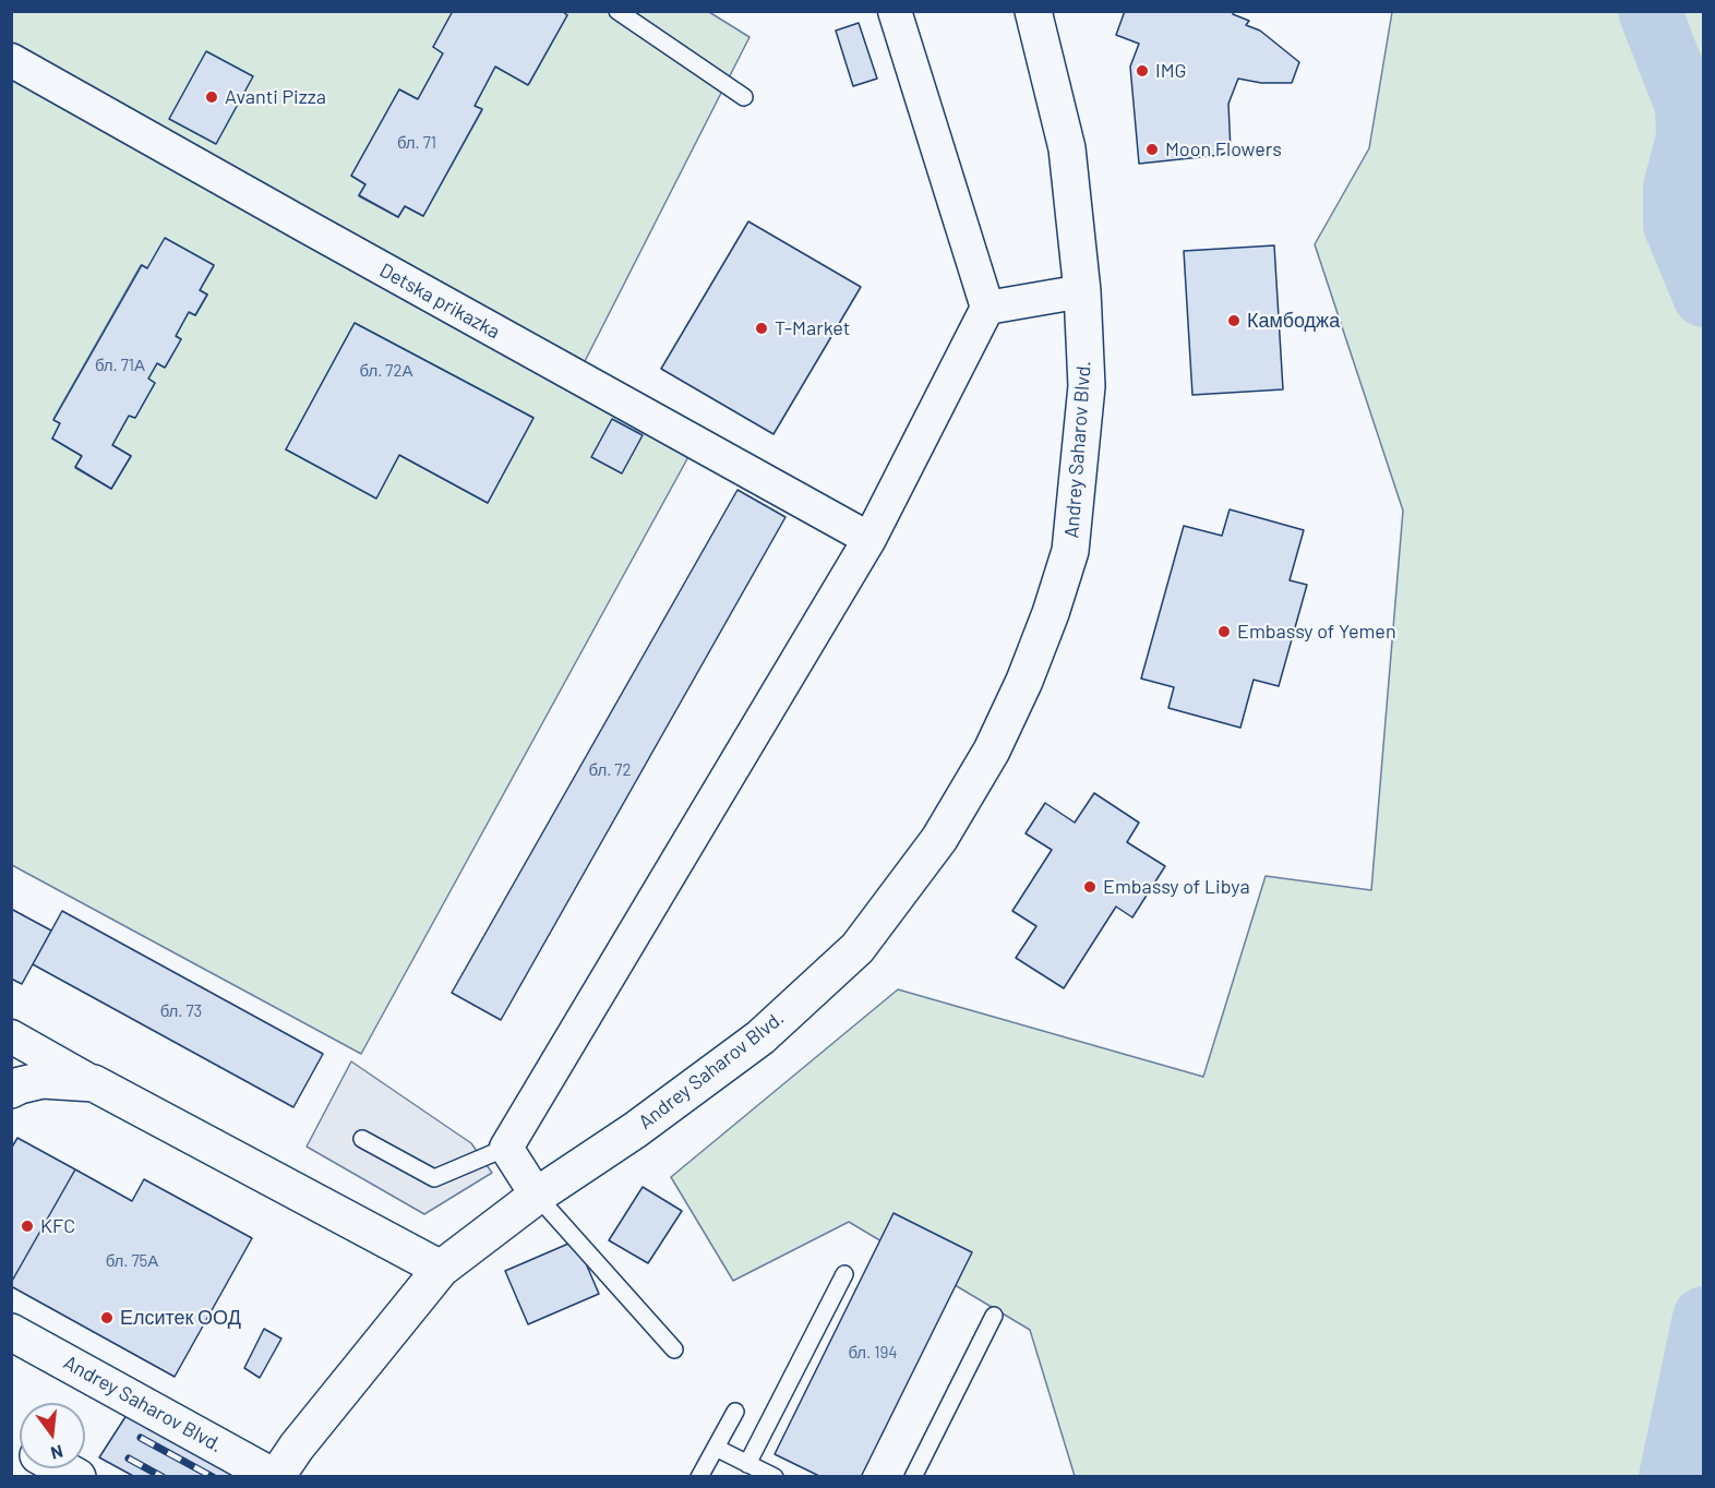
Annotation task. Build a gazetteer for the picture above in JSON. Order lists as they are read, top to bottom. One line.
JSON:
{"streets":{"street":["Detska prikazka","Andrey Saharov Blvd."]},"places":["IMG","Avanti Pizza","Moon Flowers","Камбоджа","T-Market","Embassy of Yemen","Embassy of Libya","KFC","Елситек ООД"],"house_numbers":["бл. 71","бл. 71А","бл. 72А","бл. 72","бл. 73","бл. 75А","бл. 194"],"north":"bottom"}
